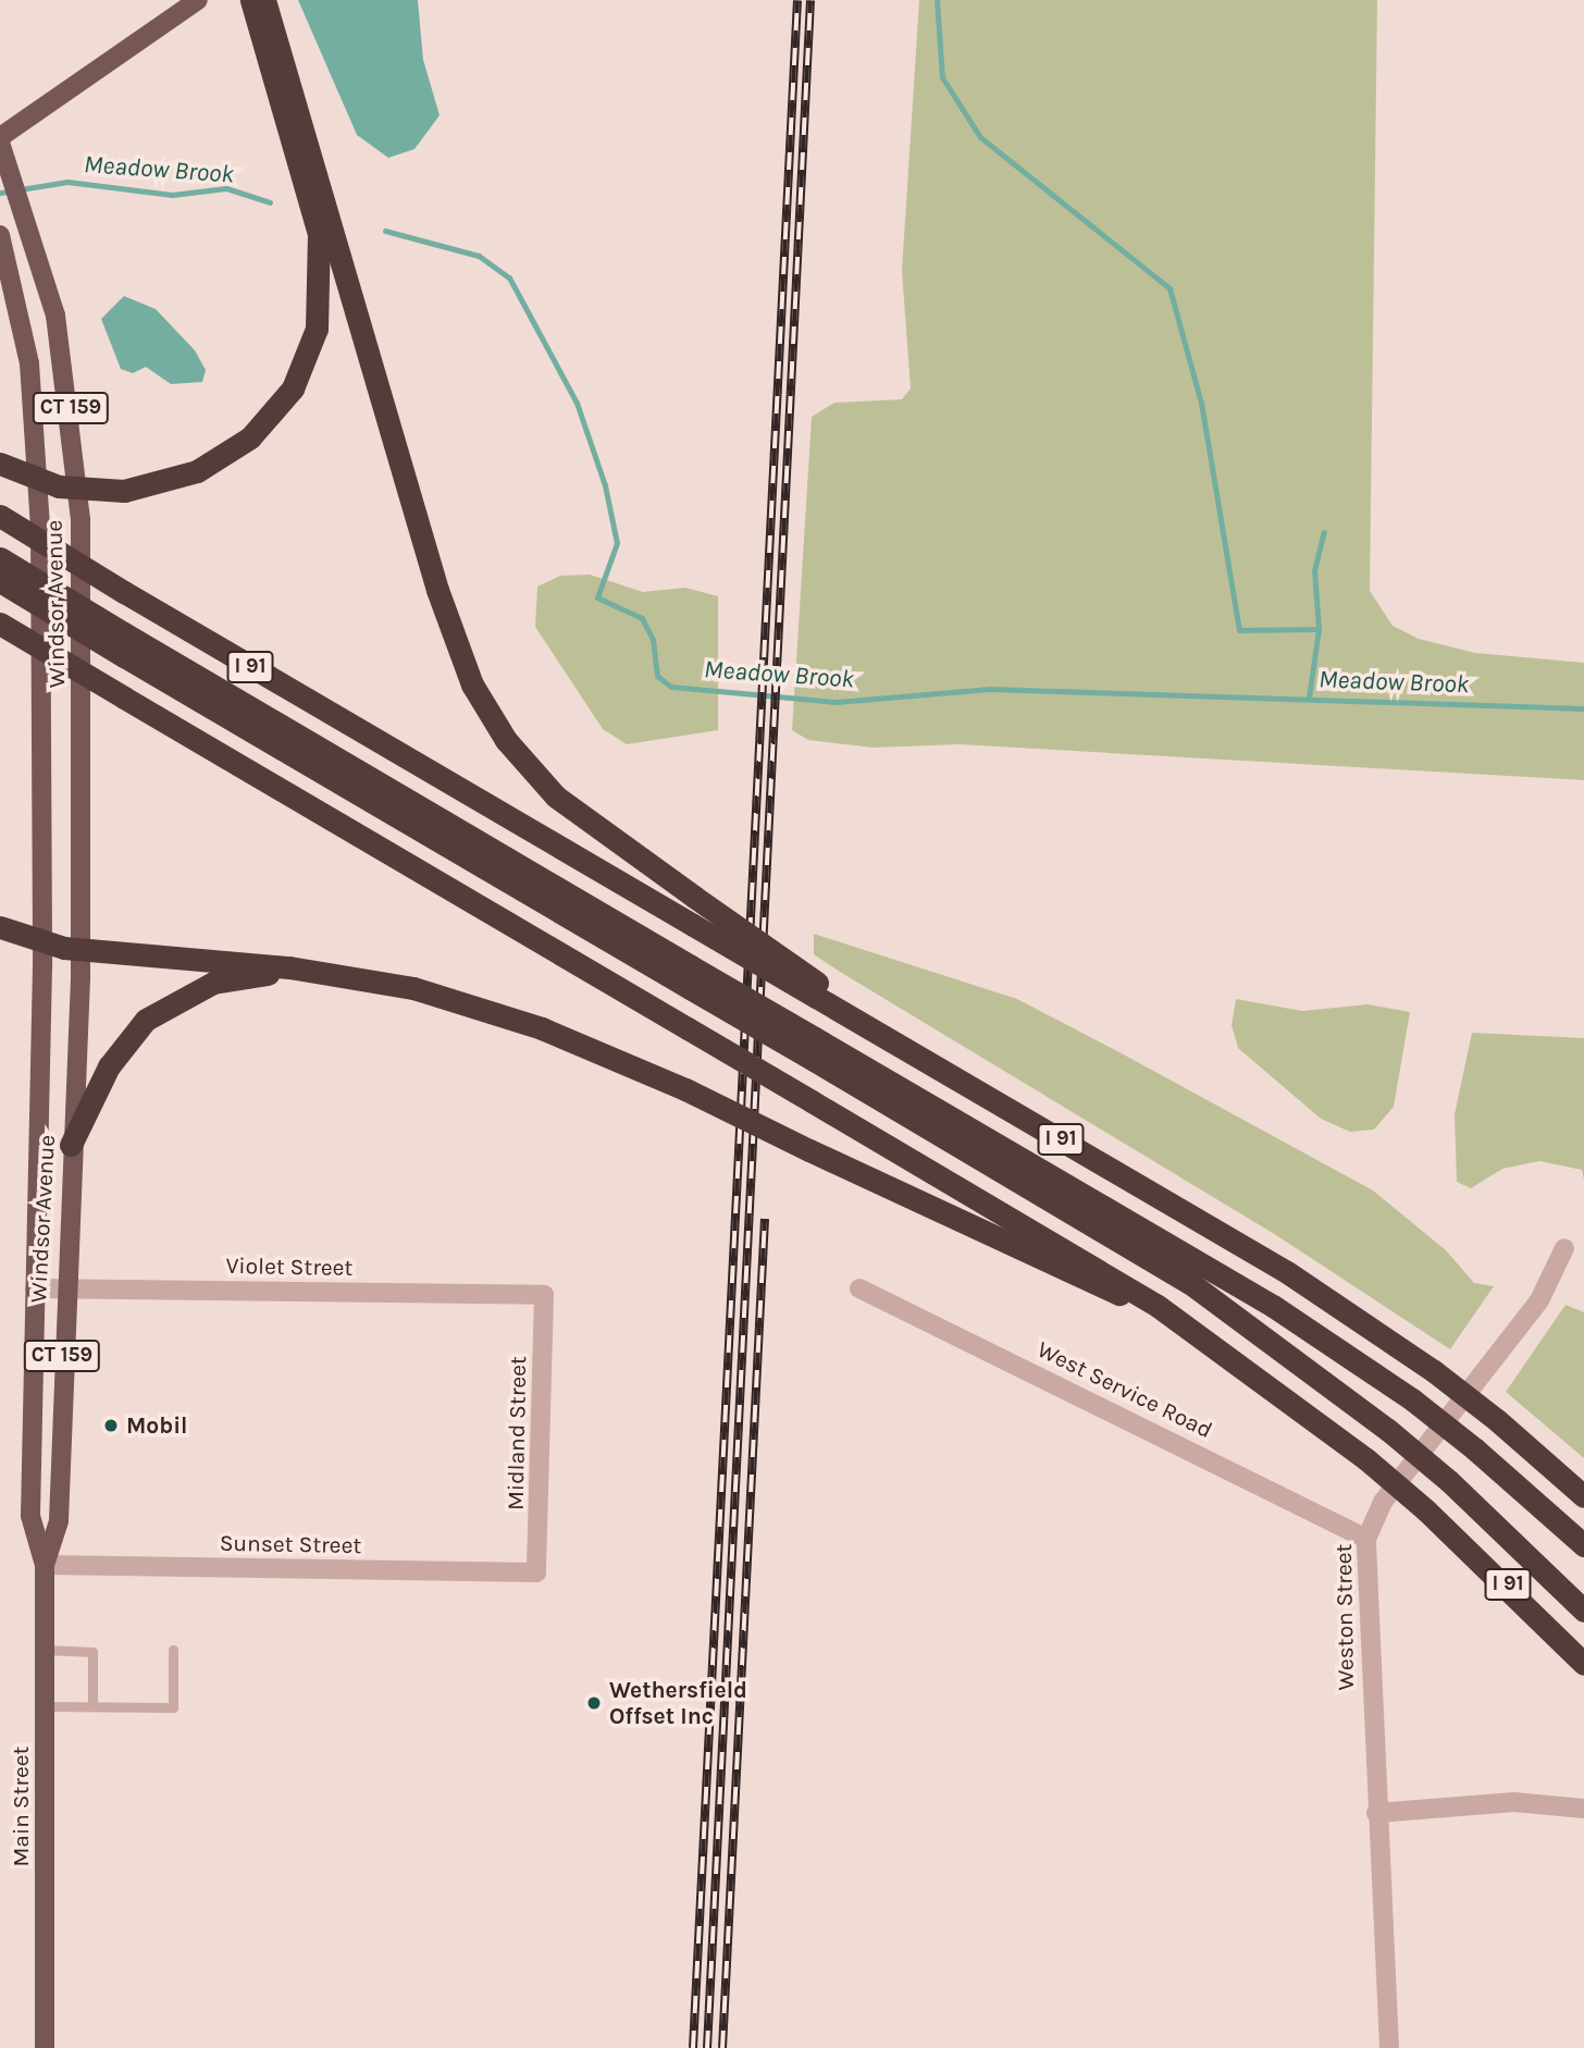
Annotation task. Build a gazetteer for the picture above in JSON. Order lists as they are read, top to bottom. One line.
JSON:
{"streets":{"highway":["I 91"],"main road":["CT 159","Windsor Avenue","Main Street"],"street":["Violet Street","West Service Road","Midland Street","Sunset Street","Weston Street"]},"crossings":[["Windsor Avenue","Violet Street"],["Windsor Avenue","Sunset Street"],["Windsor Avenue","Main Street"],["Violet Street","Midland Street"],["West Service Road","Weston Street"],["Midland Street","Sunset Street"],["Sunset Street","Main Street"]],"water":["Meadow Brook"],"places":["Mobil","Wethersfield Offset Inc"]}
